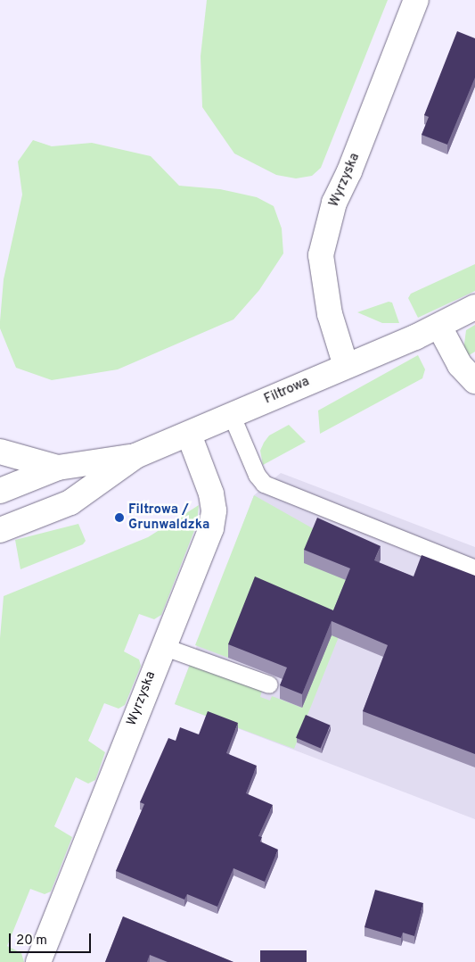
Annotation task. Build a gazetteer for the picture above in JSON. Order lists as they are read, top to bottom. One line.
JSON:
{"streets":{"street":["Wyrzyska","Filtrowa"]},"crossings":[["Wyrzyska","Filtrowa"]],"places":["Filtrowa / Grunwaldzka"],"scale_bar":"20 m"}
